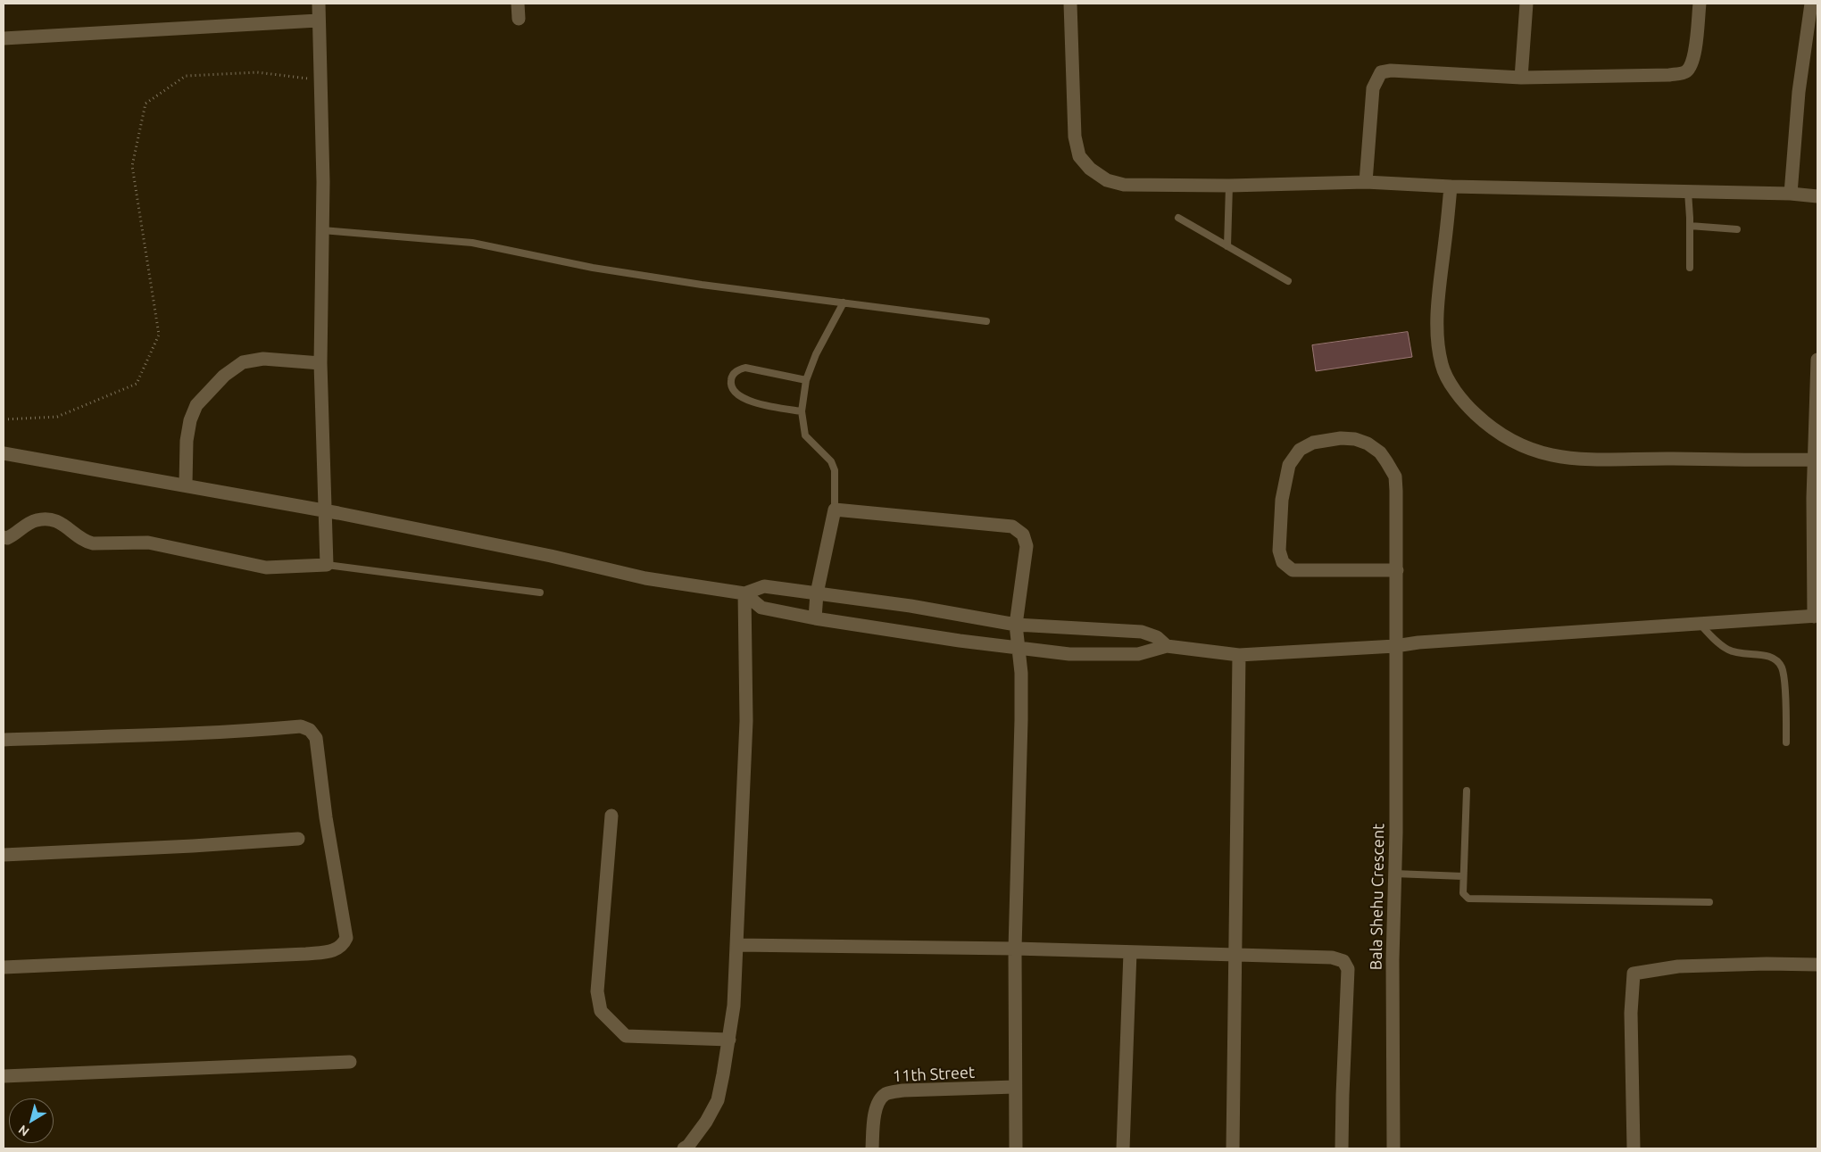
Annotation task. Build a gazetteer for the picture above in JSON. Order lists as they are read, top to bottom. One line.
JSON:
{"streets":{"street":["Bala Shehu Crescent","11th Street"]},"north":"bottom left"}
